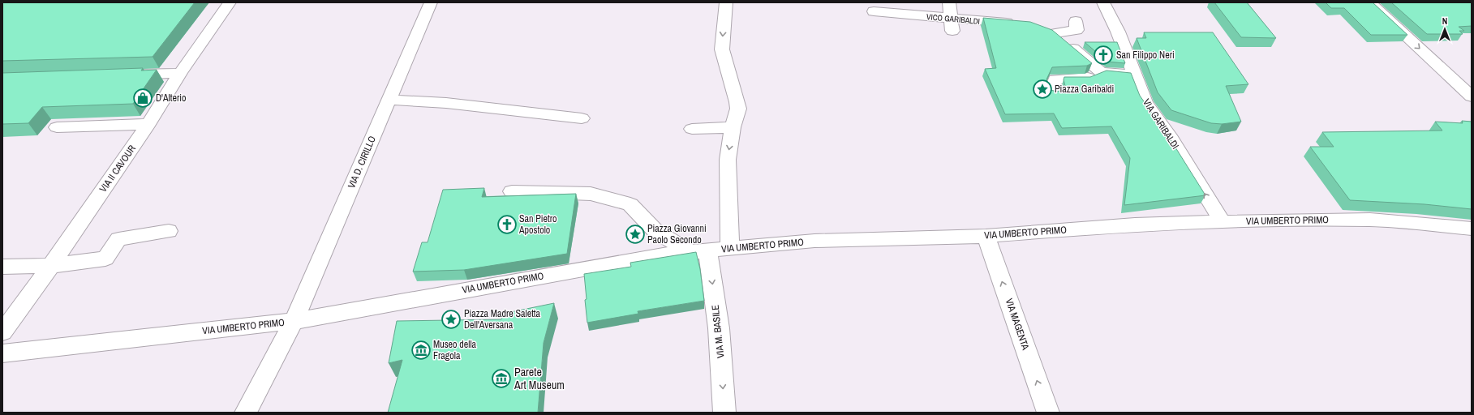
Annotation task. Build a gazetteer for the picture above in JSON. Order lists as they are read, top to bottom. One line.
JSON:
{"streets":{"street":["VICO GARIBALDI","VIA GARIBALDI","VIA D. CIRILLO","VIA II CAVOUR","VIA UMBERTO PRIMO","VIA MAGENTA","VIA M. BASILE"]},"crossings":[["VIA GARIBALDI","VIA UMBERTO PRIMO"],["VIA D. CIRILLO","VIA UMBERTO PRIMO"],["VIA UMBERTO PRIMO","VIA MAGENTA"],["VIA UMBERTO PRIMO","VIA M. BASILE"]],"one_way":["VIA GARIBALDI","VIA MAGENTA","VIA M. BASILE"],"places":{"church":["San Filippo Neri","San Pietro Apostolo"],"place":["Piazza Garibaldi","Piazza Giovanni Paolo Secondo","Piazza Madre Saletta Dell'Aversana"],"shop":["D'Alterio"],"museum":["Museo della Fragola","Parete Art Museum"]},"north":"top"}
